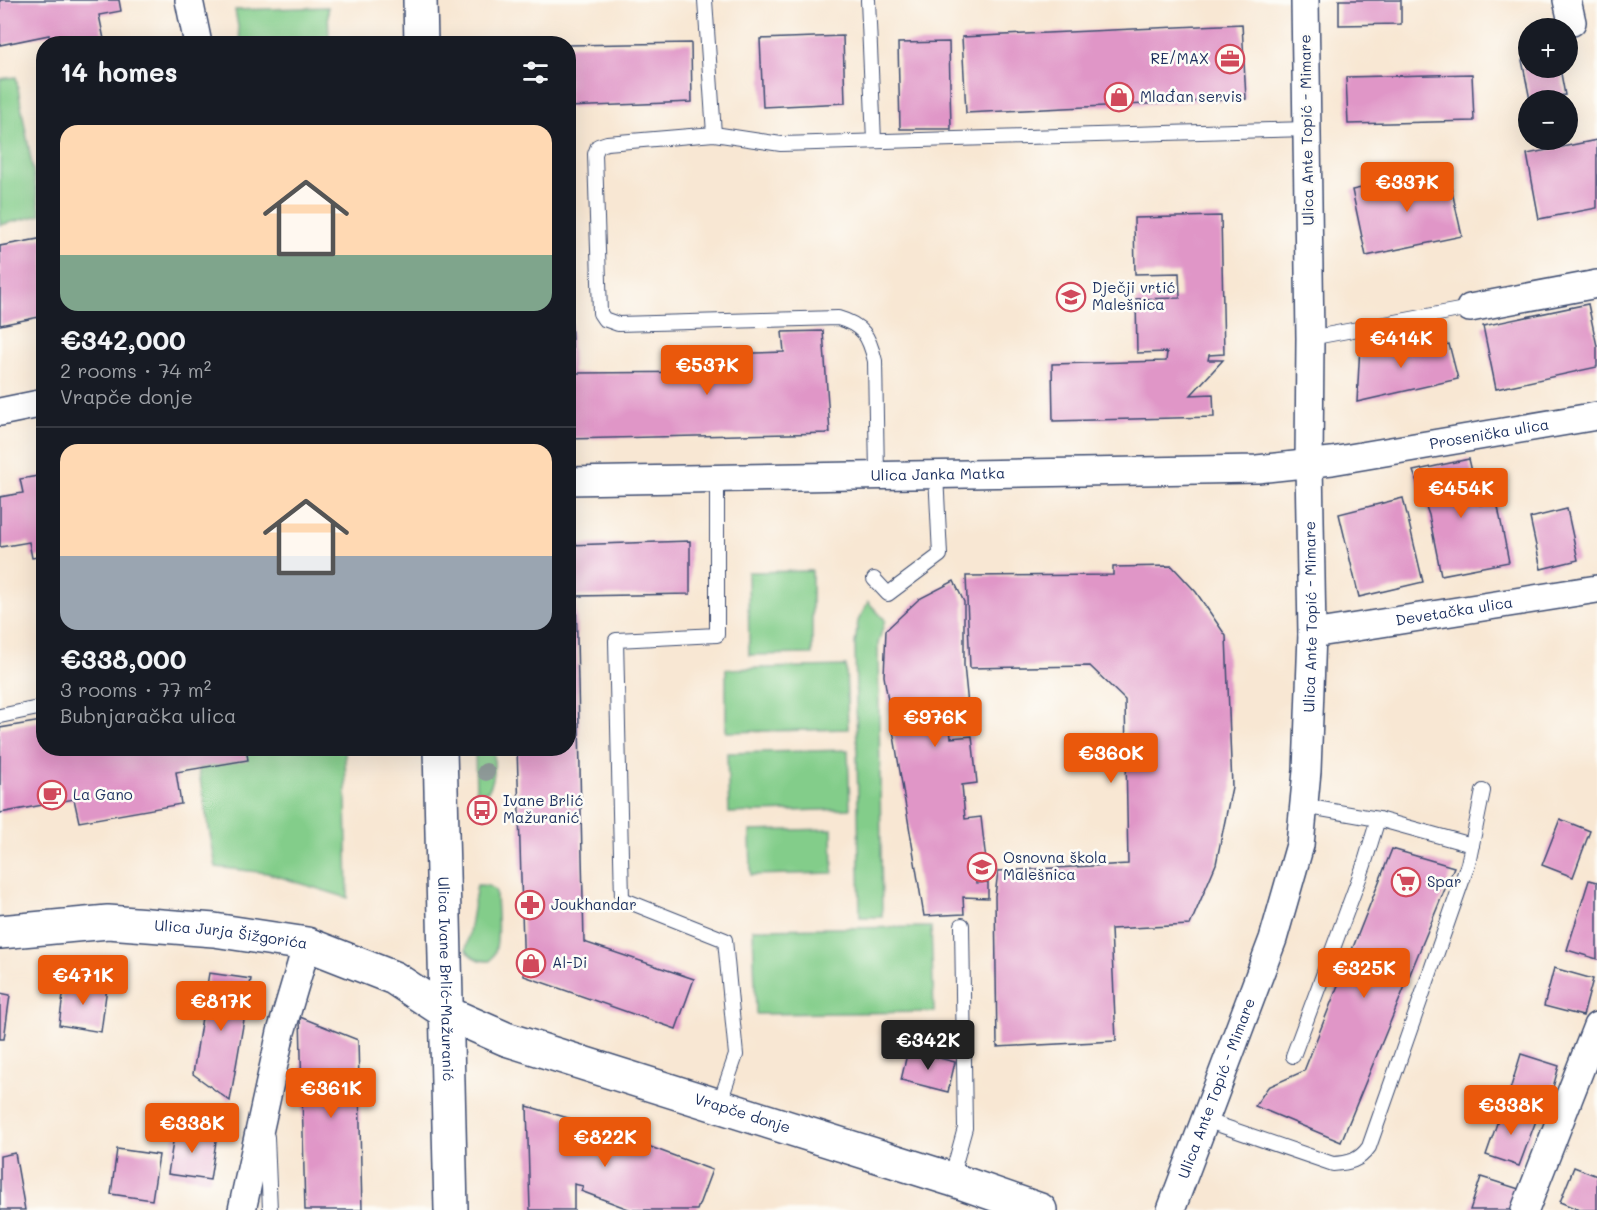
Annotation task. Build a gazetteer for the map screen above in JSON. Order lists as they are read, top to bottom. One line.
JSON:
{"streets":{"street":["Ulica Ante Topić - Mimare","Prosenička ulica","Ulica Janka Matka","Devetačka ulica","Ulica Jurja Šižgorića","Ulica Ivane Brlić-Mažuranić","Vrapče donje"]},"crossings":[["Ulica Ante Topić - Mimare","Prosenička ulica"],["Ulica Ante Topić - Mimare","Ulica Janka Matka"],["Ulica Ante Topić - Mimare","Devetačka ulica"],["Prosenička ulica","Ulica Janka Matka"],["Ulica Jurja Šižgorića","Ulica Ivane Brlić-Mažuranić"],["Ulica Jurja Šižgorića","Vrapče donje"],["Ulica Ivane Brlić-Mažuranić","Vrapče donje"]],"places":{"office":["RE/MAX"],"shop":["Mlađan servis","Al-Di"],"school or university":["Dječji vrtić Malešnica","Osnovna škola Malešnica"],"cafe":["La Gano"],"bus stop":["Ivane Brlić Mažuranić"],"supermarket":["Spar"],"pharmacy":["Joukhandar"]},"page":{"map_buttons":["+","−"],"heading":"14 homes","list":[{"name":"€342,000","note":"2 rooms · 74 m² · Vrapče donje"},{"name":"€338,000","note":"3 rooms · 77 m² · Bubnjaračka ulica"}],"price":["€337K","€414K","€537K","€454K","€976K","€360K","€325K","€471K","€817K","€342K","€361K","€338K","€338K","€822K"]}}
